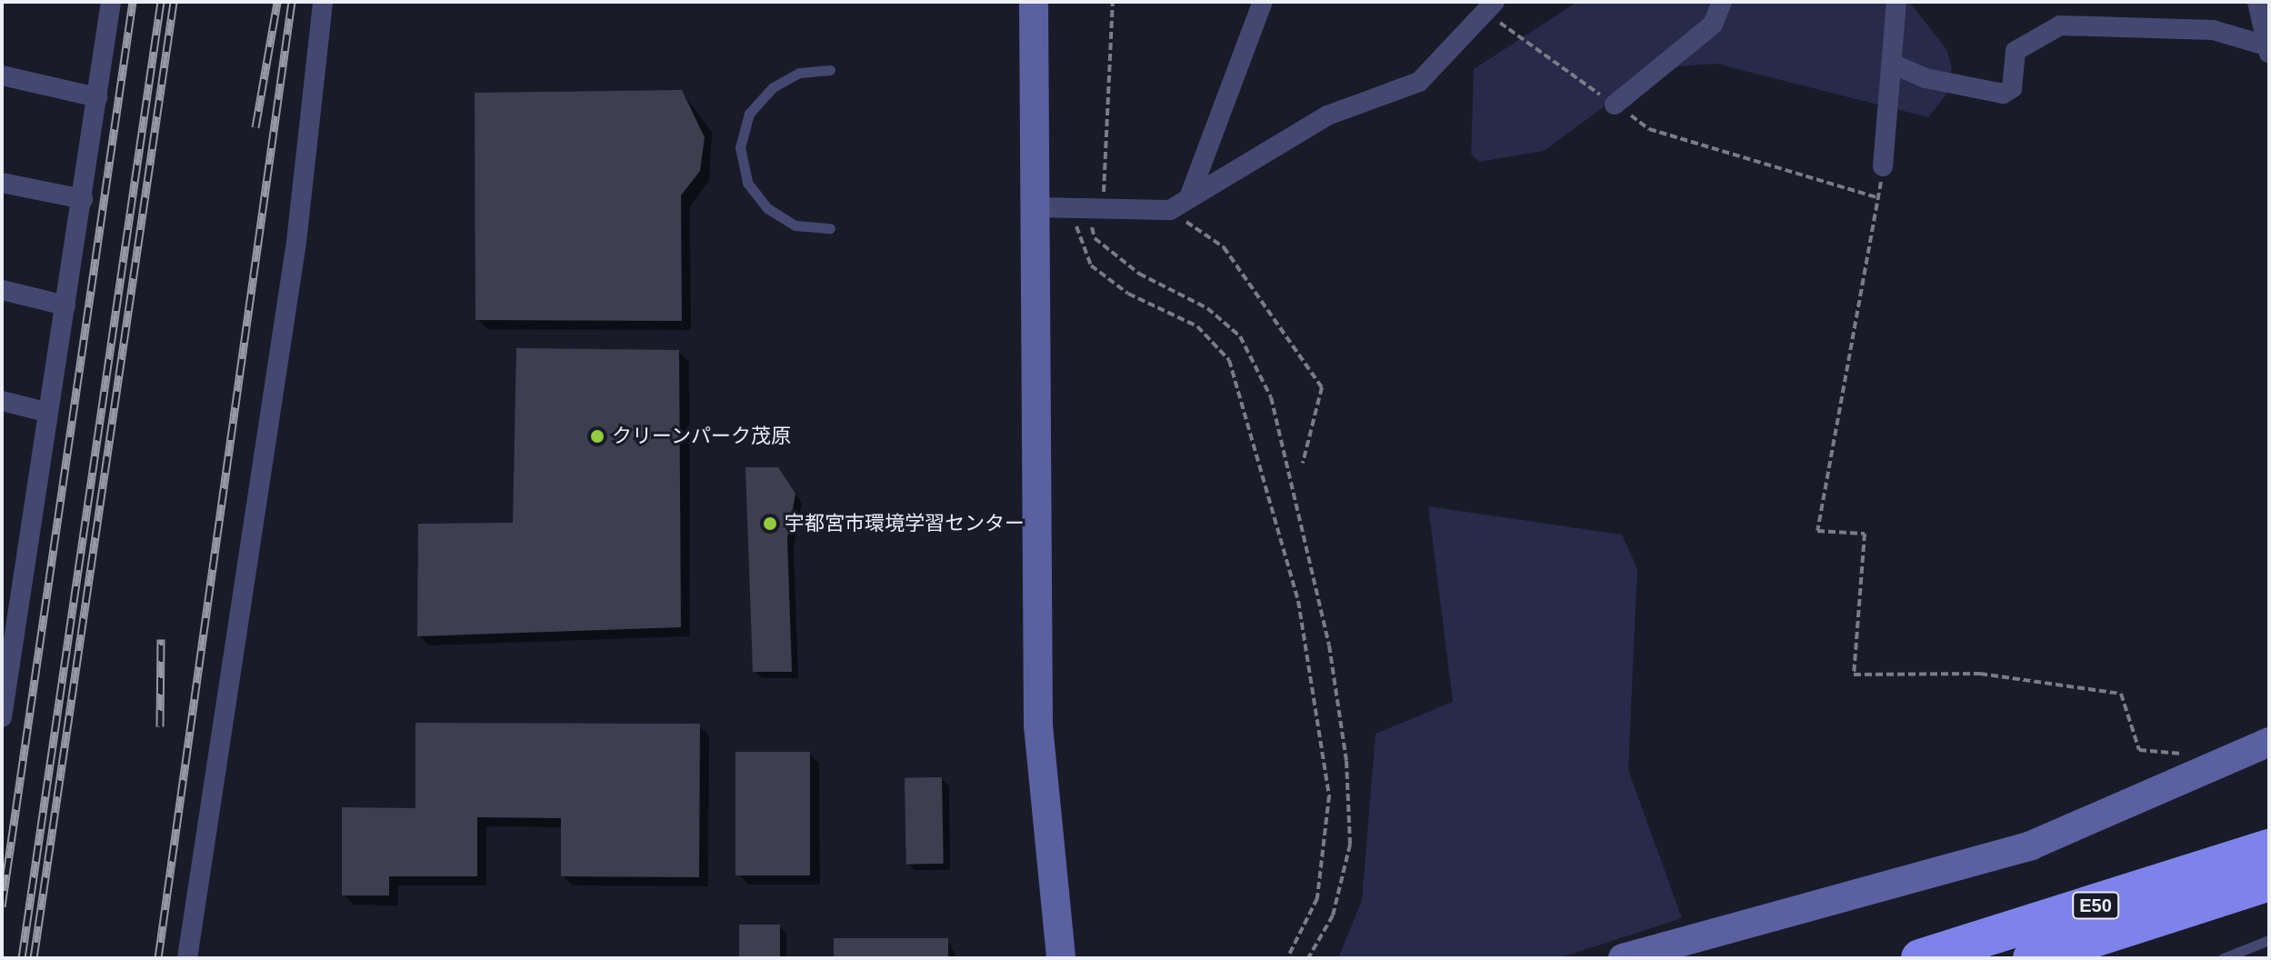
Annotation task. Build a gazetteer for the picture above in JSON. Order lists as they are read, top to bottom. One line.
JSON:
{"streets":{"highway":["E50"]},"places":["クリーンパーク茂原","宇都宮市環境学習センター"]}
